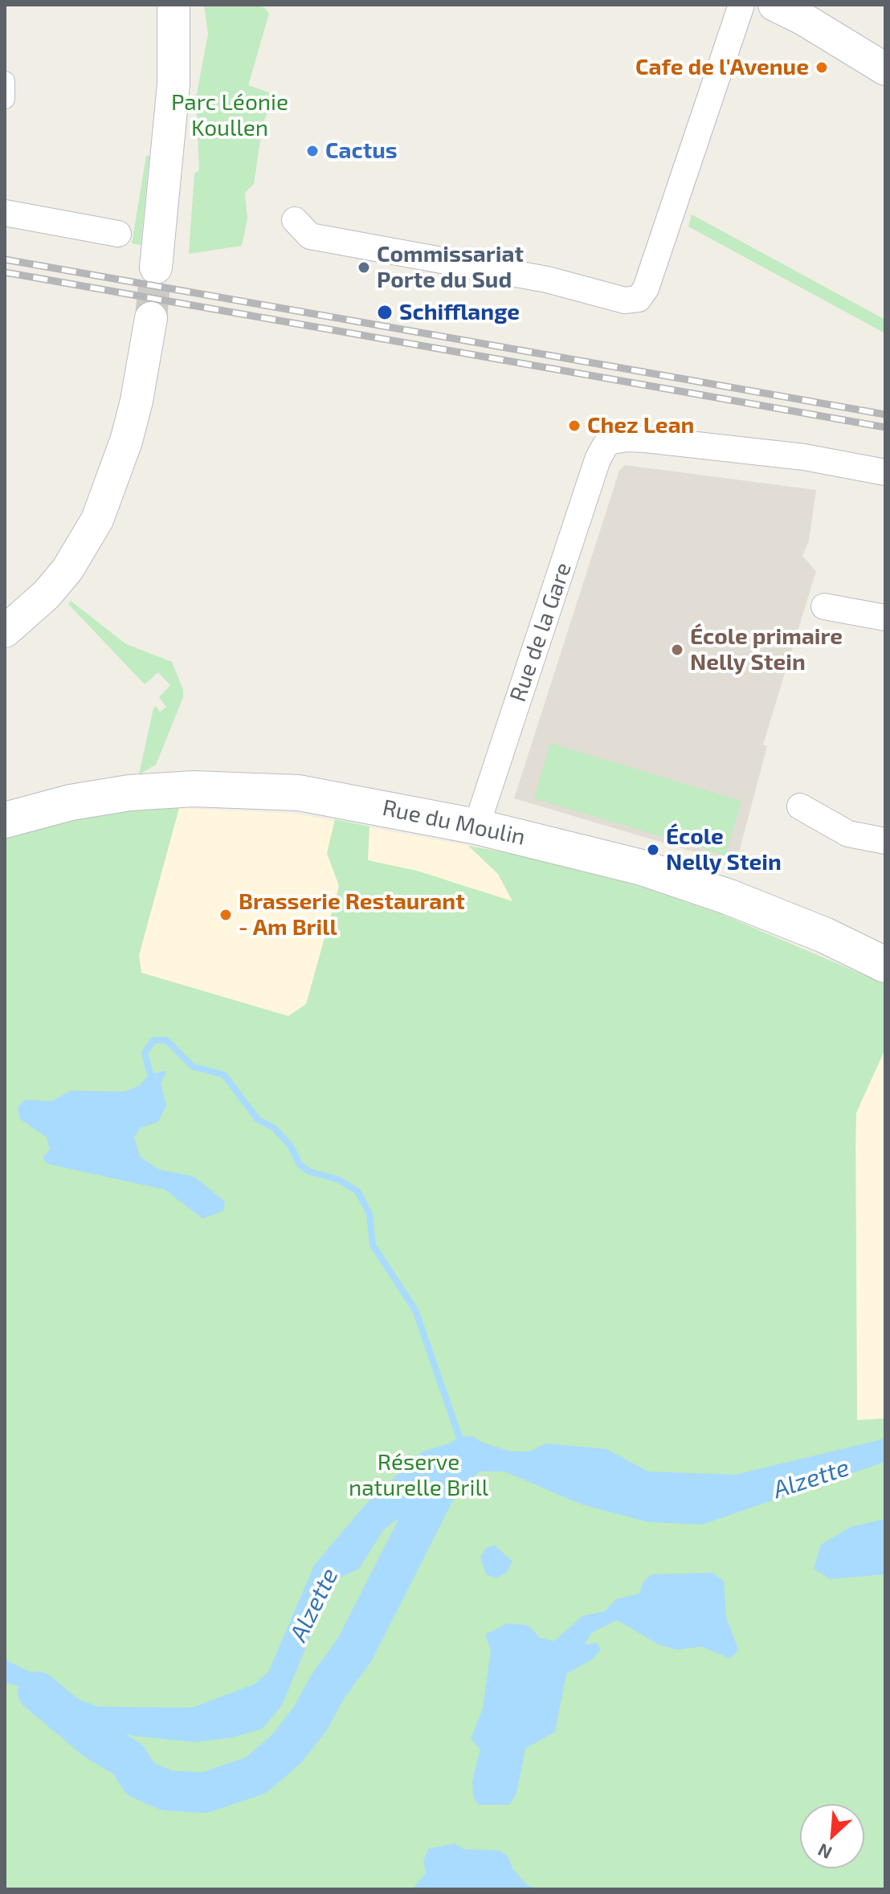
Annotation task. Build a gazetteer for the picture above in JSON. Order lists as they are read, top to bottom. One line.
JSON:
{"streets":{"main road":["Rue du Moulin"],"street":["Rue de la Gare"]},"crossings":[["Rue de la Gare","Rue du Moulin"]],"water":["Alzette"],"parks":["Parc Léonie Koullen","Réserve naturelle Brill"],"places":["Cafe de l'Avenue","Cactus","Commissariat Porte du Sud","Schifflange","Chez Lean","École primaire Nelly Stein","École Nelly Stein","Brasserie Restaurant - Am Brill"],"north":"bottom left"}
